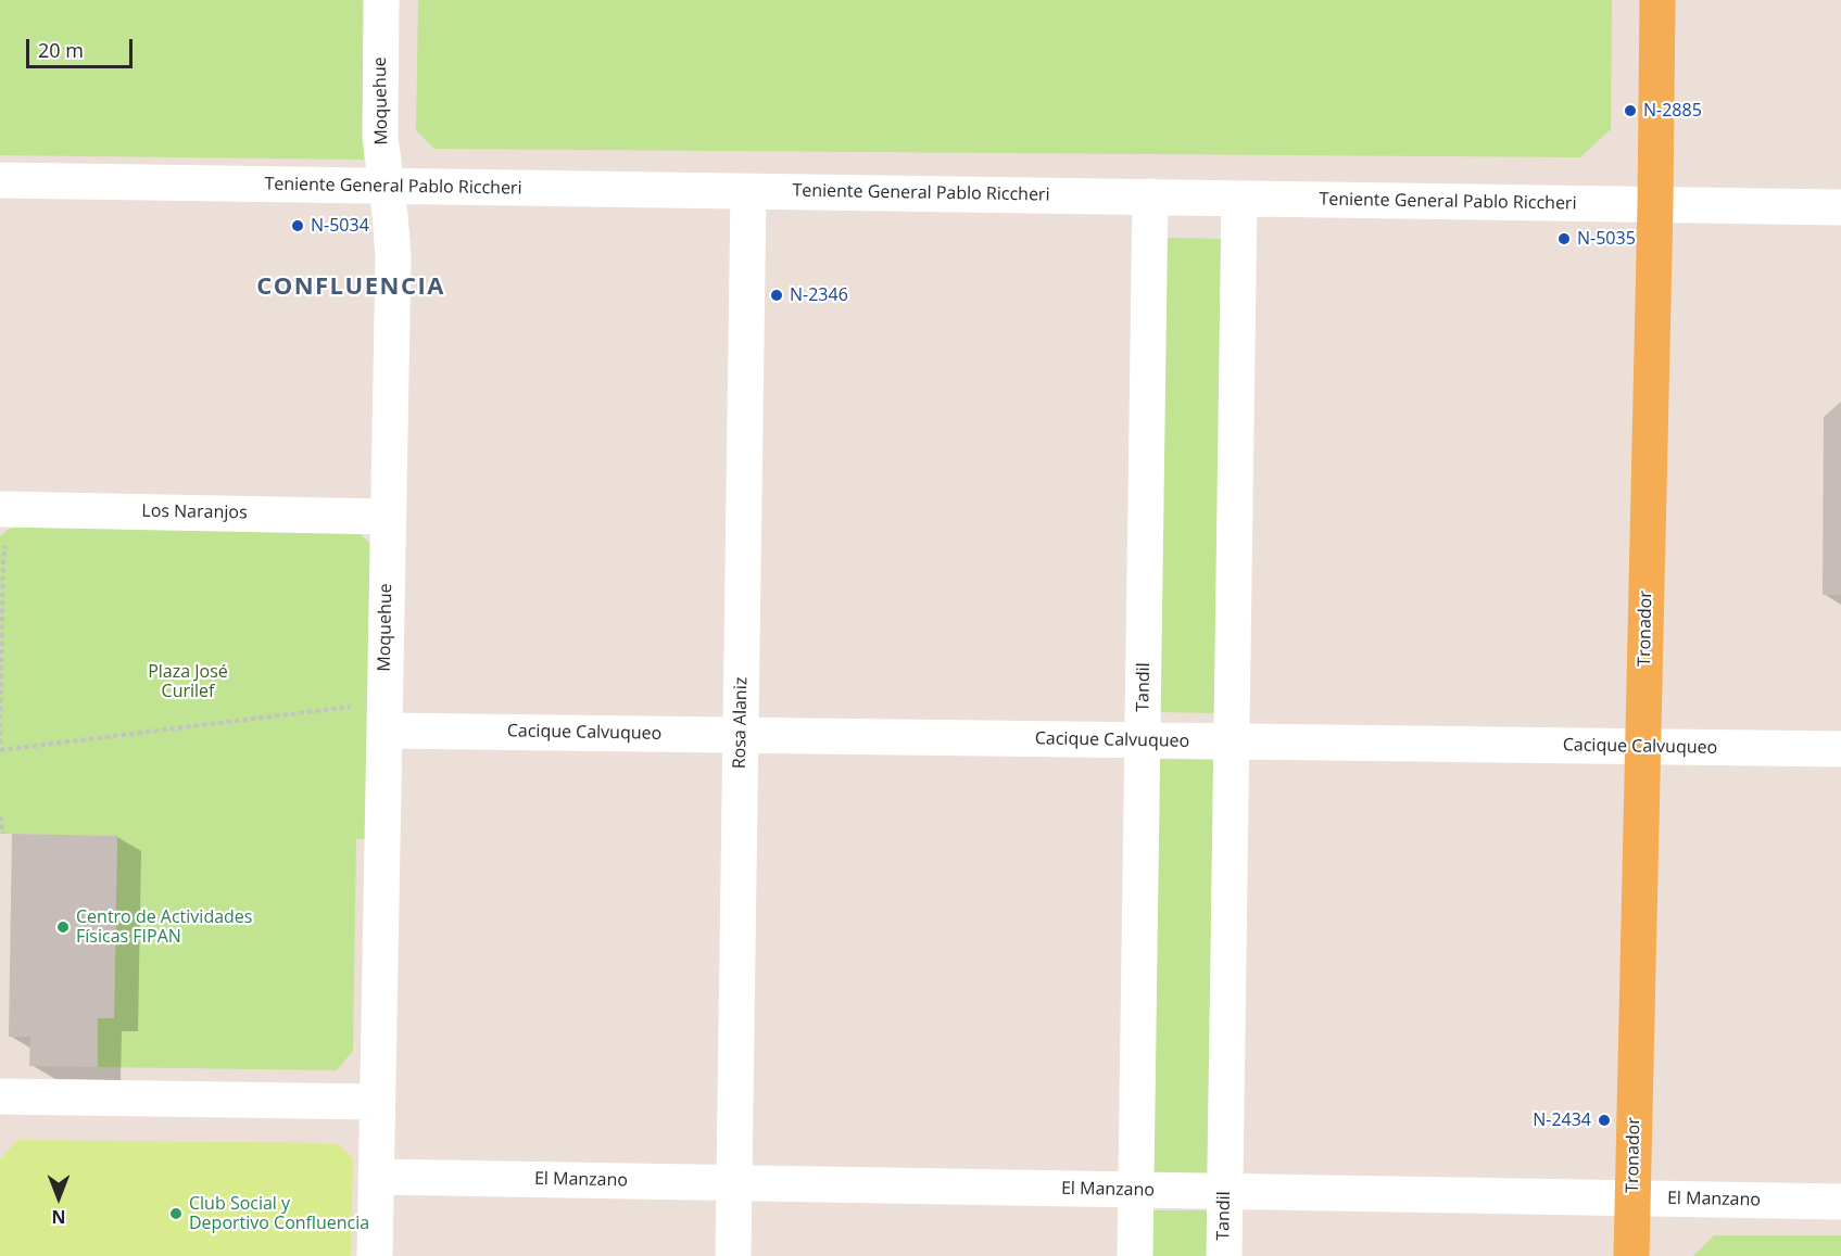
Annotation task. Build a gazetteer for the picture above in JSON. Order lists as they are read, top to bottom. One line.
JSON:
{"streets":{"main road":["Tronador"],"street":["Moquehue","Teniente General Pablo Riccheri","Los Naranjos","Tandil","Rosa Alaniz","Cacique Calvuqueo","El Manzano"]},"crossings":[["Moquehue","Teniente General Pablo Riccheri"],["Moquehue","Los Naranjos"],["Moquehue","Cacique Calvuqueo"],["Moquehue","El Manzano"],["Teniente General Pablo Riccheri","Tronador"],["Teniente General Pablo Riccheri","Tandil"],["Teniente General Pablo Riccheri","Rosa Alaniz"],["Tronador","Cacique Calvuqueo"],["Tronador","El Manzano"],["Tandil","Cacique Calvuqueo"],["Tandil","El Manzano"],["Rosa Alaniz","Cacique Calvuqueo"],["Rosa Alaniz","El Manzano"]],"districts":["CONFLUENCIA"],"parks":["Plaza José Curilef"],"places":["N-2885","N-5034","N-5035","N-2346","Centro de Actividades Físicas FIPAN","N-2434","Club Social y Deportivo Confluencia"],"scale_bar":"20 m","north":"bottom"}
